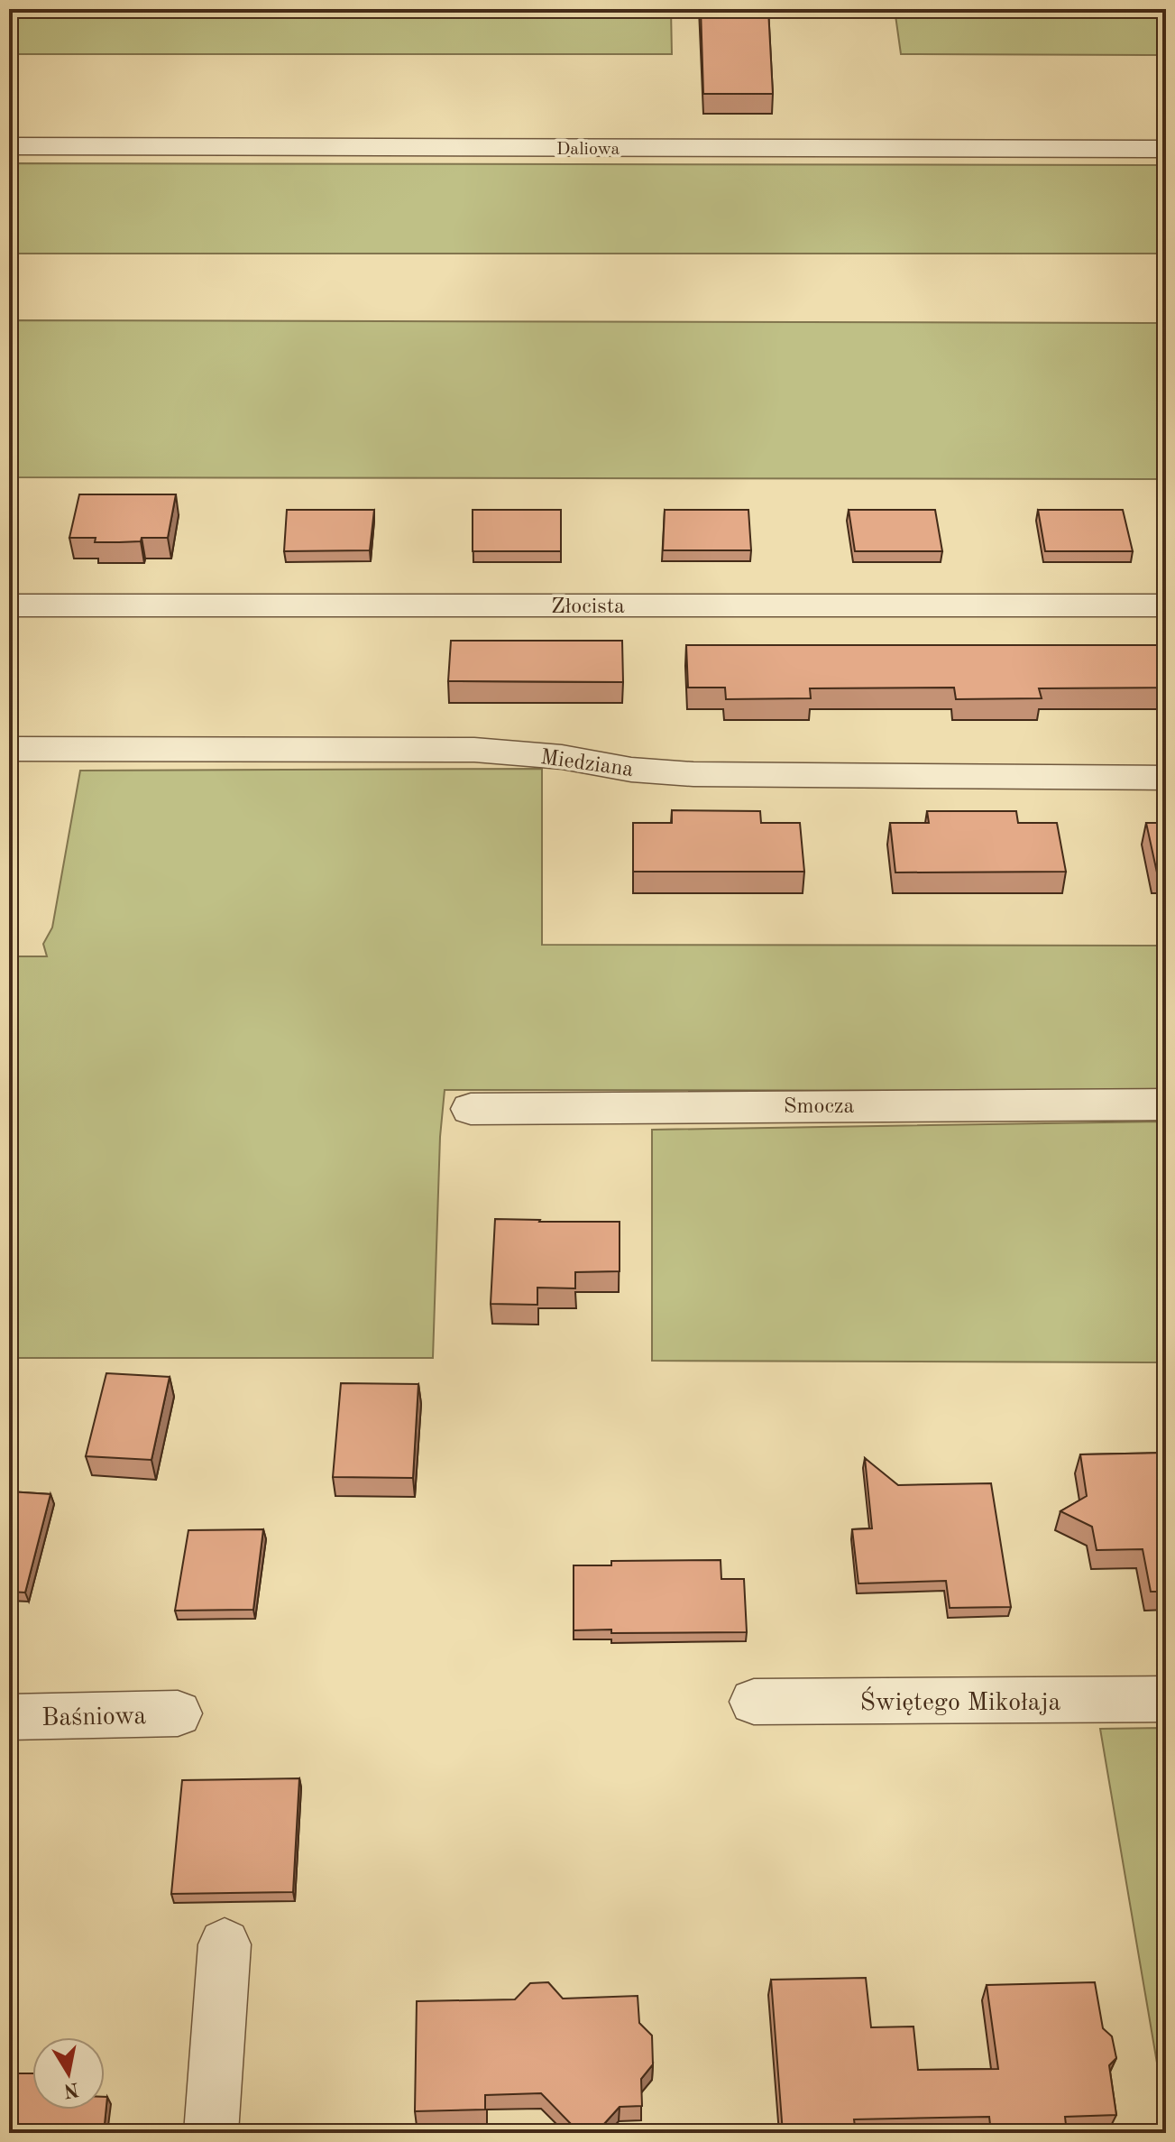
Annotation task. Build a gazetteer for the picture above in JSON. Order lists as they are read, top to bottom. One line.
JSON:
{"streets":{"street":["Daliowa","Złocista","Miedziana","Smocza","Świętego Mikołaja","Baśniowa"]},"north":"bottom"}
